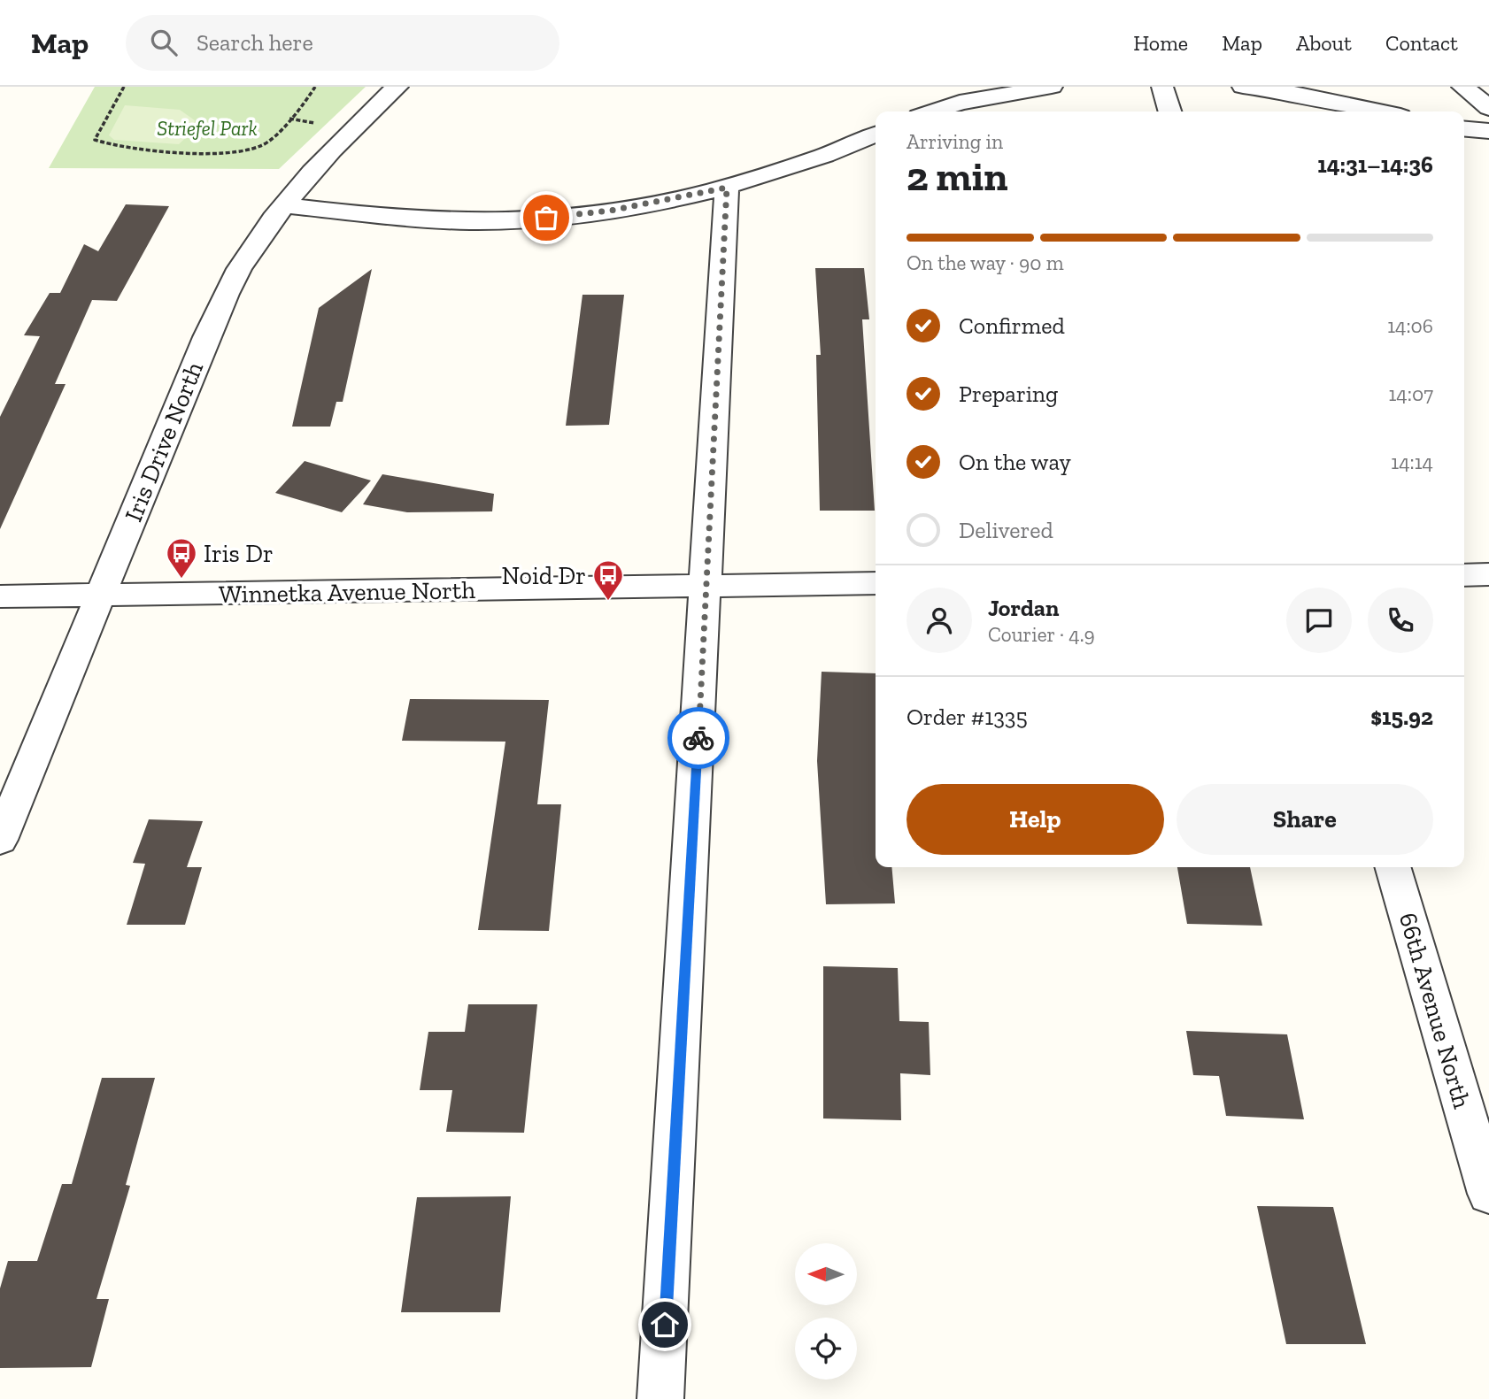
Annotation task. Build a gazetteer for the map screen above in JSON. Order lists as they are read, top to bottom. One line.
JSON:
{"streets":{"street":["Iris Drive North","Winnetka Avenue North","66th Avenue North"]},"crossings":[["Iris Drive North","Winnetka Avenue North"]],"parks":["Striefel Park"],"places":{"bus stop":["Iris Dr","Noid Dr"]},"north":"left","page":{"header":"Map","search":"Search here","nav":["Home","Map","About","Contact"],"heading":["2 min","Arriving in","14:31–14:36"],"panel":["Jordan","Courier · 4.9","Order #1335","$15.92"],"bar":"On the way · 90 m","list":[["Confirmed","14:06"],["Preparing","14:07"],["On the way","14:14"],"Delivered"],"buttons":["Help","Share"]}}
